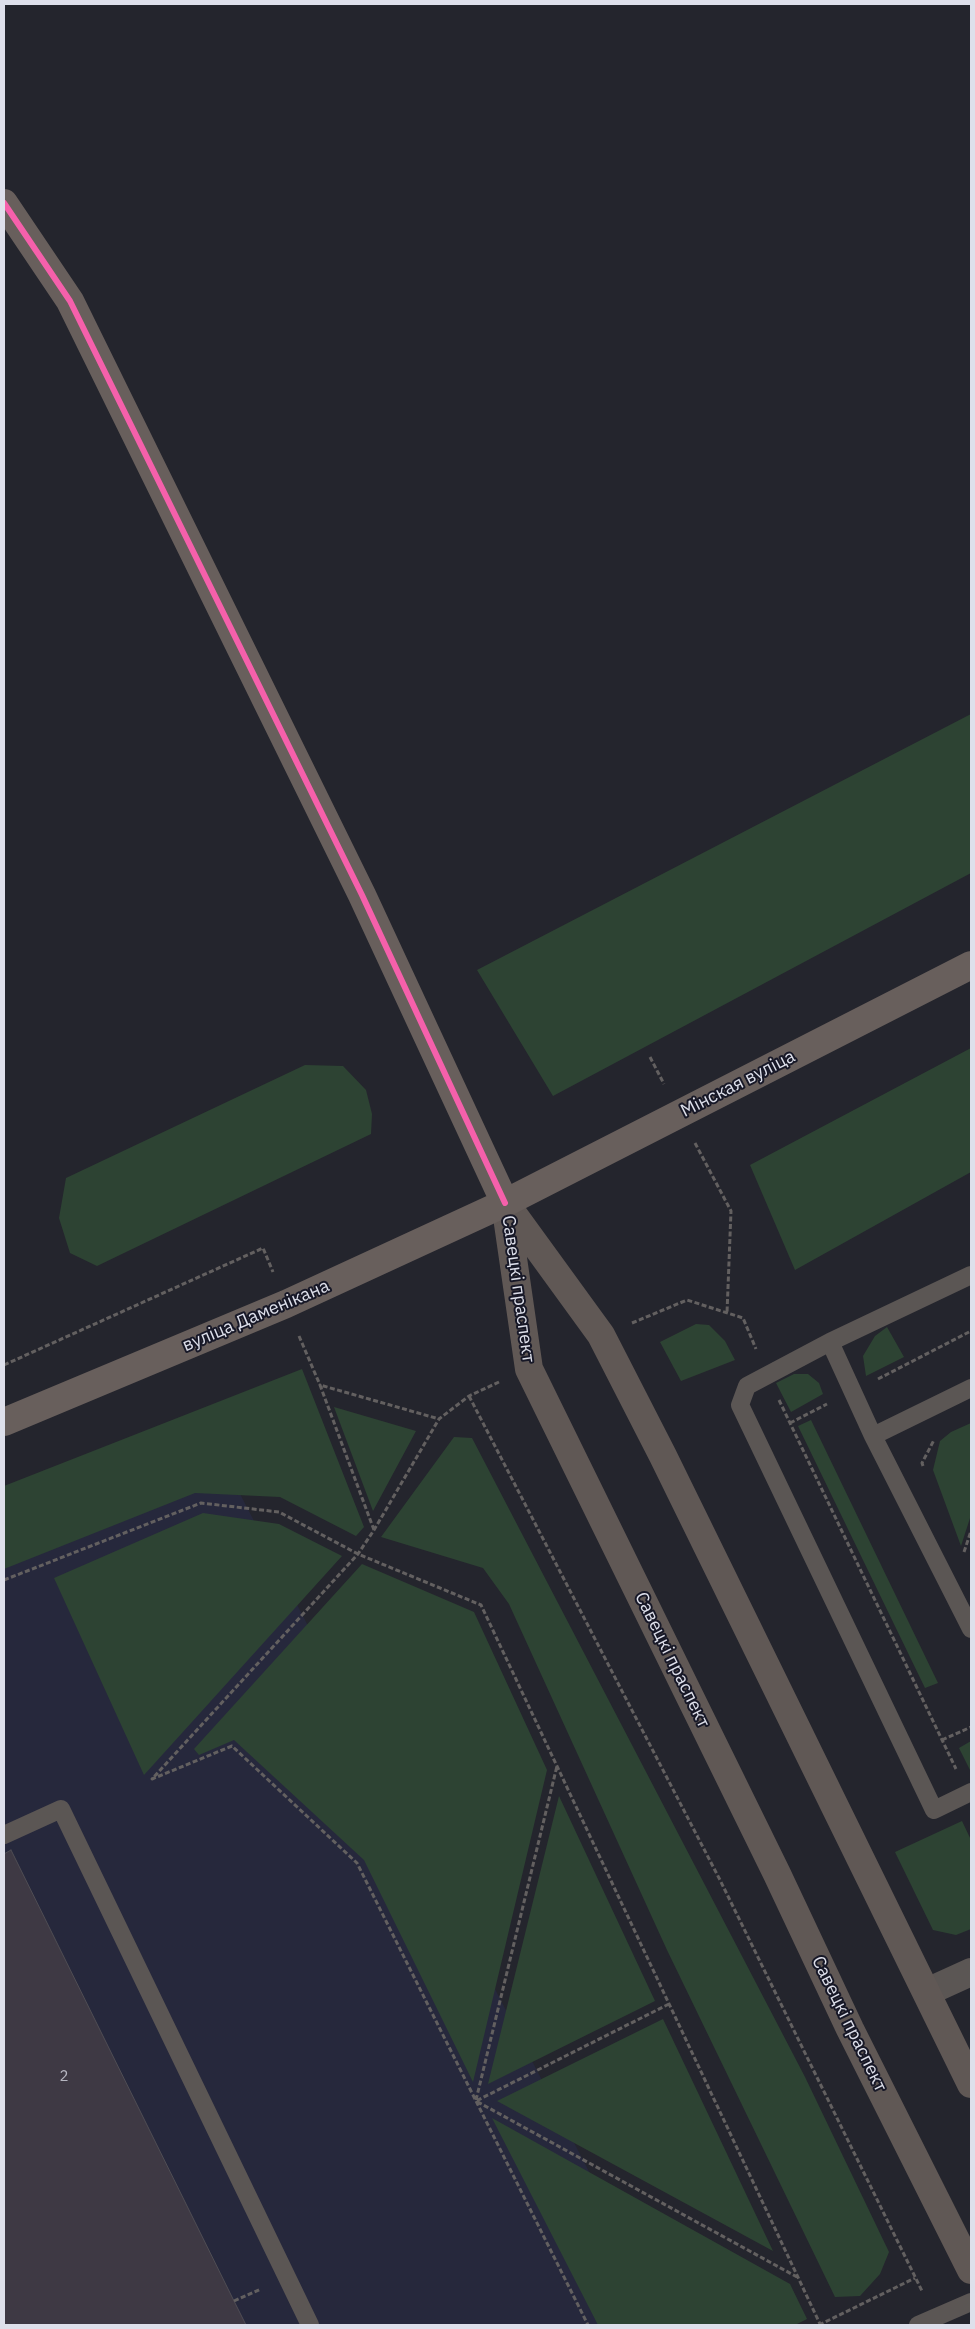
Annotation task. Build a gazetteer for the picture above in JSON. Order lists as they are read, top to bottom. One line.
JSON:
{"streets":{"main road":["Мінская вуліца","Савецкі праспект","вуліца Даменікана"]},"crossings":[["Мінская вуліца","Савецкі праспект"],["Мінская вуліца","вуліца Даменікана"],["Савецкі праспект","вуліца Даменікана"]],"house_numbers":["2"]}
